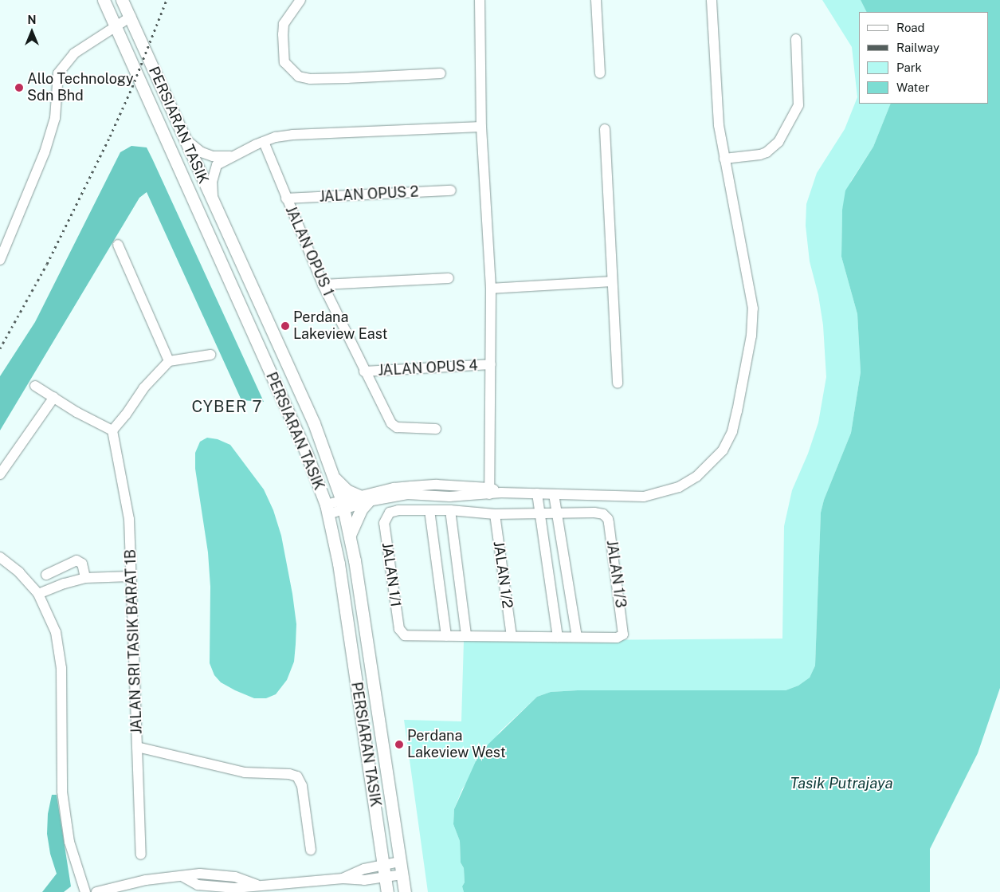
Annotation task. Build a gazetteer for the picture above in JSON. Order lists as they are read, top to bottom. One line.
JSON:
{"streets":{"main road":["PERSIARAN TASIK"],"street":["JALAN OPUS 2","JALAN OPUS 1","JALAN OPUS 4","JALAN 1/3","JALAN 1/1","JALAN 1/2","JALAN SRI TASIK BARAT 1B"]},"crossings":[["JALAN OPUS 2","JALAN OPUS 1"],["JALAN OPUS 1","JALAN OPUS 4"]],"districts":["CYBER 7"],"water":["Tasik Putrajaya"],"places":["Allo Technology Sdn Bhd","Perdana Lakeview East","Perdana Lakeview West"],"legend":["Road","Railway","Park","Water"],"north":"top"}
